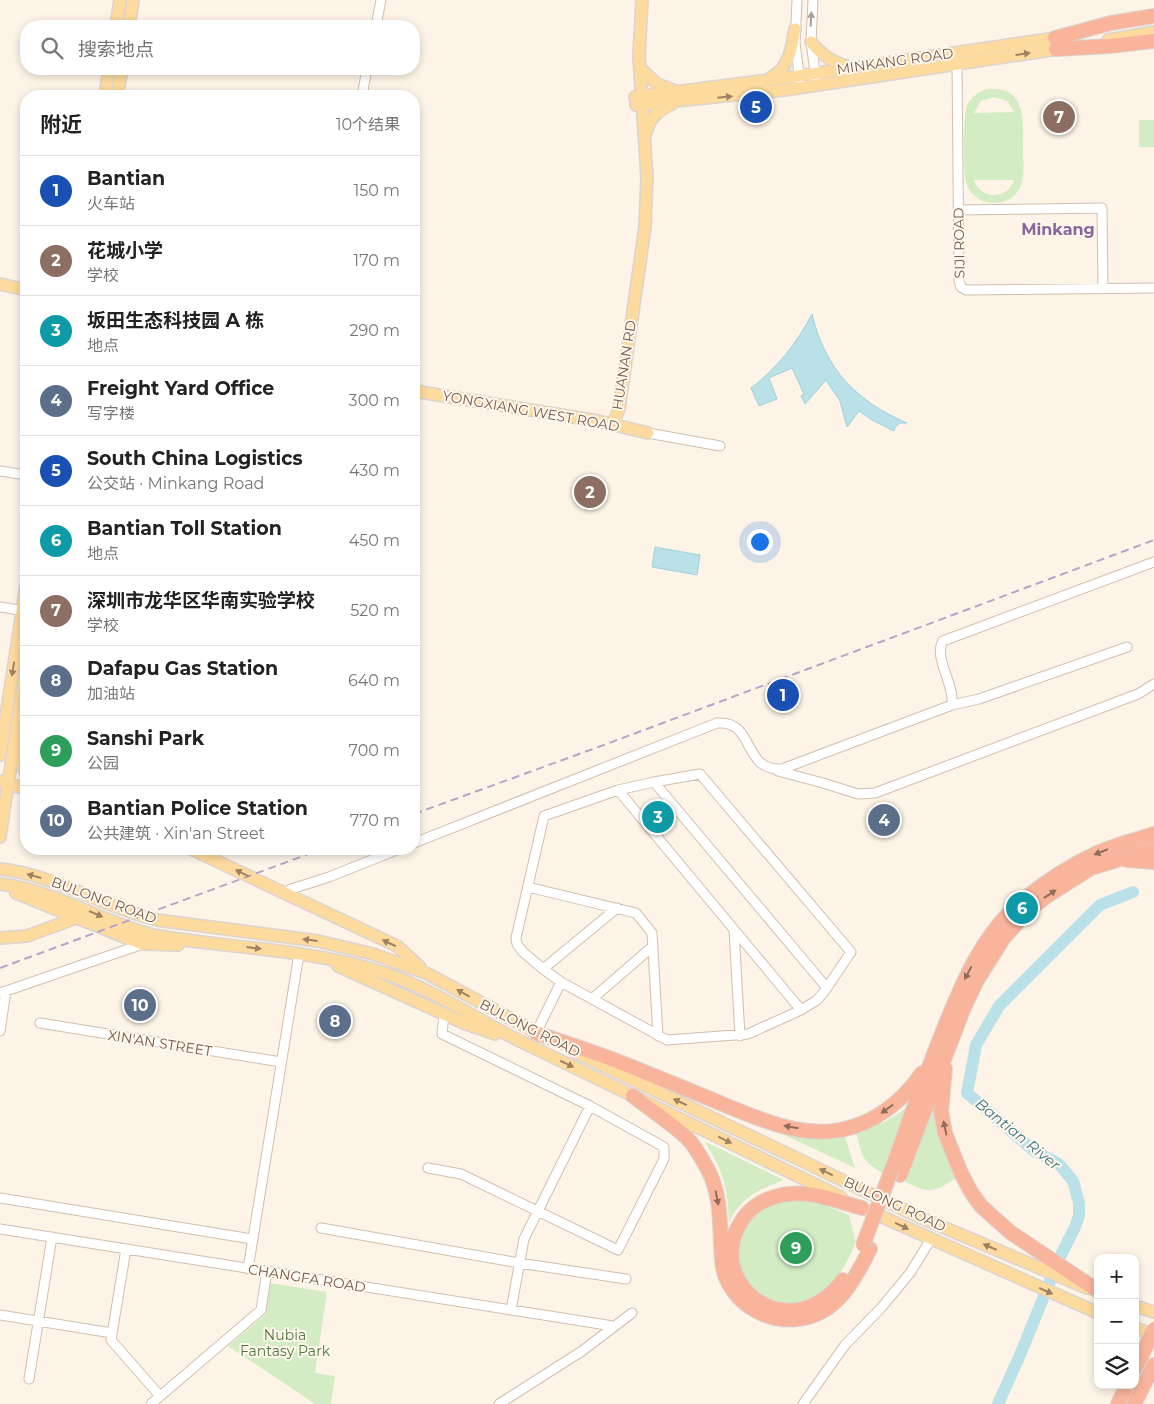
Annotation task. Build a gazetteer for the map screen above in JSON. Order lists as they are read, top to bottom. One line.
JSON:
{"streets":{"main road":["MINKANG ROAD","HUANAN RD","YONGXIANG WEST ROAD","BULONG ROAD"],"street":["SIJI ROAD","XIN'AN STREET","CHANGFA ROAD"]},"crossings":[["MINKANG ROAD","SIJI ROAD"],["MINKANG ROAD","HUANAN RD"],["HUANAN RD","YONGXIANG WEST ROAD"]],"districts":["Minkang"],"water":["Bantian River"],"parks":["Nubia Fantasy Park"],"page":{"search":"搜索地点","pins":["5","7","2","1","3","4","6","10","8","9"],"heading":["附近","10个结果"],"list":[{"mark":"1","name":"Bantian","note":"火车站","value":"150 m"},{"mark":"2","name":"花城小学","note":"学校","value":"170 m"},{"mark":"3","name":"坂田生态科技园 A 栋","note":"地点","value":"290 m"},{"mark":"4","name":"Freight Yard Office","note":"写字楼","value":"300 m"},{"mark":"5","name":"South China Logistics","note":"公交站 · Minkang Road","value":"430 m"},{"mark":"6","name":"Bantian Toll Station","note":"地点","value":"450 m"},{"mark":"7","name":"深圳市龙华区华南实验学校","note":"学校","value":"520 m"},{"mark":"8","name":"Dafapu Gas Station","note":"加油站","value":"640 m"},{"mark":"9","name":"Sanshi Park","note":"公园","value":"700 m"},{"mark":"10","name":"Bantian Police Station","note":"公共建筑 · Xin'an Street","value":"770 m"}],"map_buttons":["+","−"]}}
